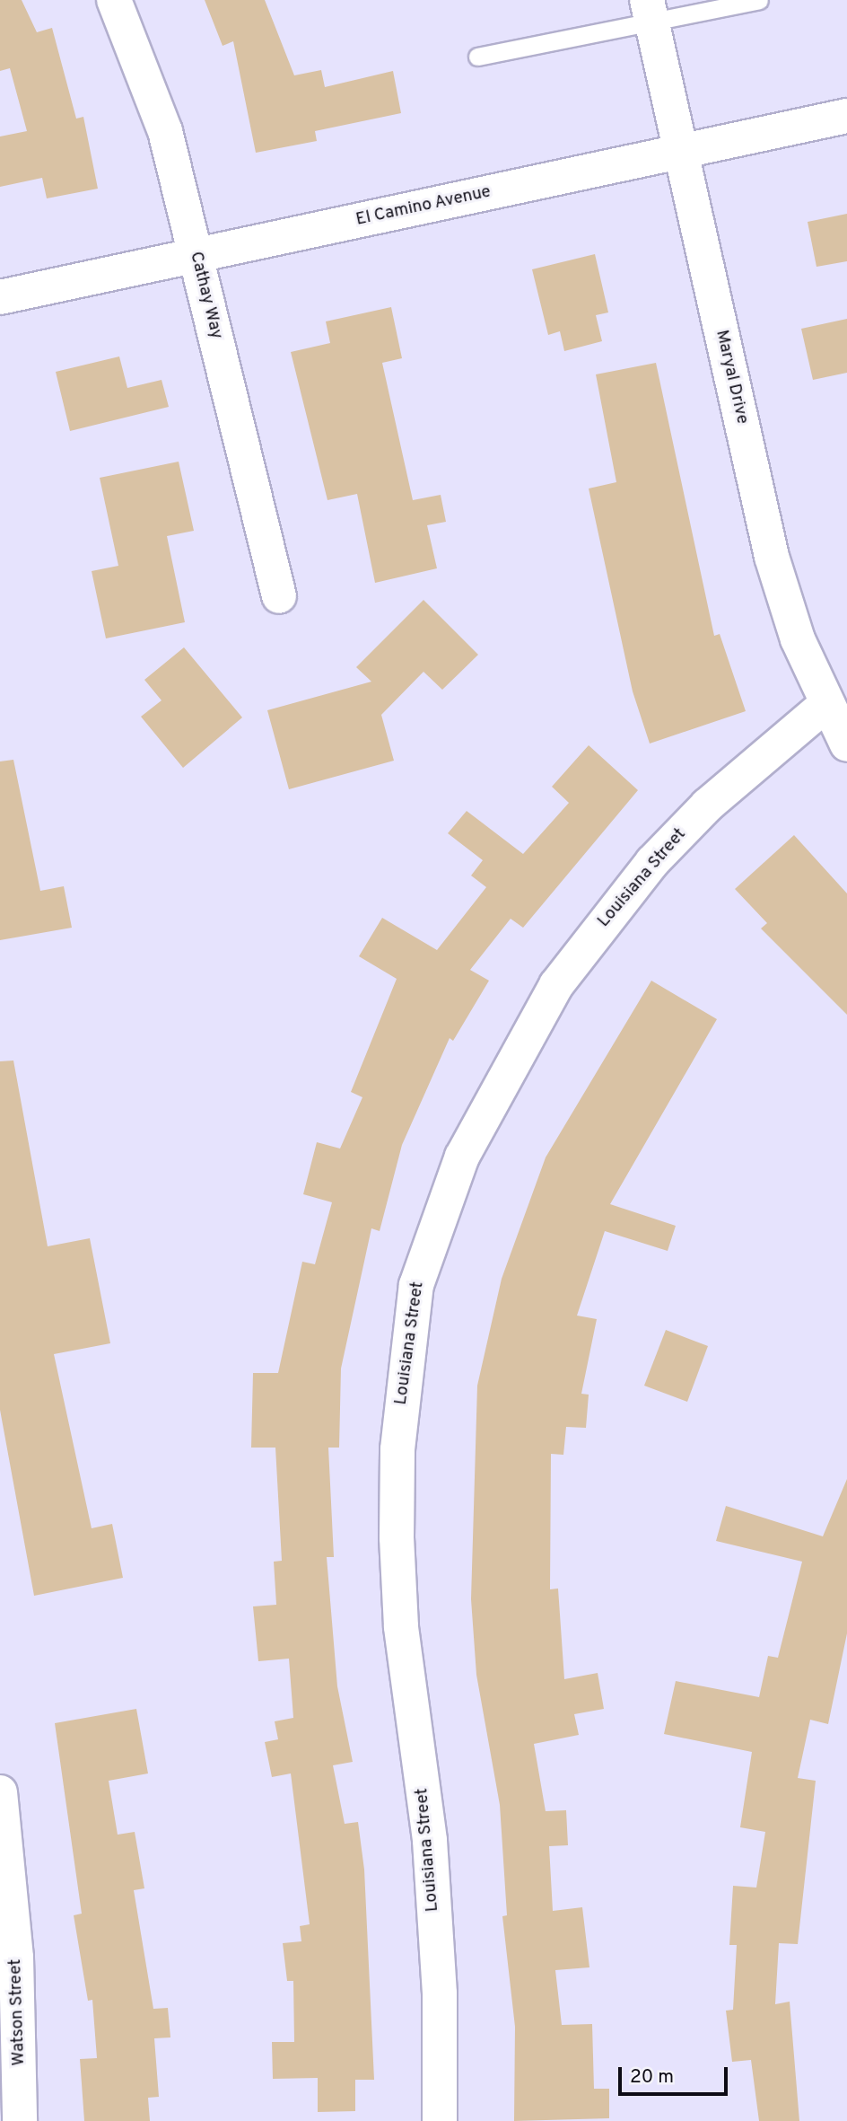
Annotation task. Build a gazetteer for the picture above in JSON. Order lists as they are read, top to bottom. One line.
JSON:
{"streets":{"street":["El Camino Avenue","Cathay Way","Maryal Drive","Louisiana Street","Watson Street"]},"crossings":[["El Camino Avenue","Cathay Way"],["El Camino Avenue","Maryal Drive"],["Maryal Drive","Louisiana Street"]],"scale_bar":"20 m"}
